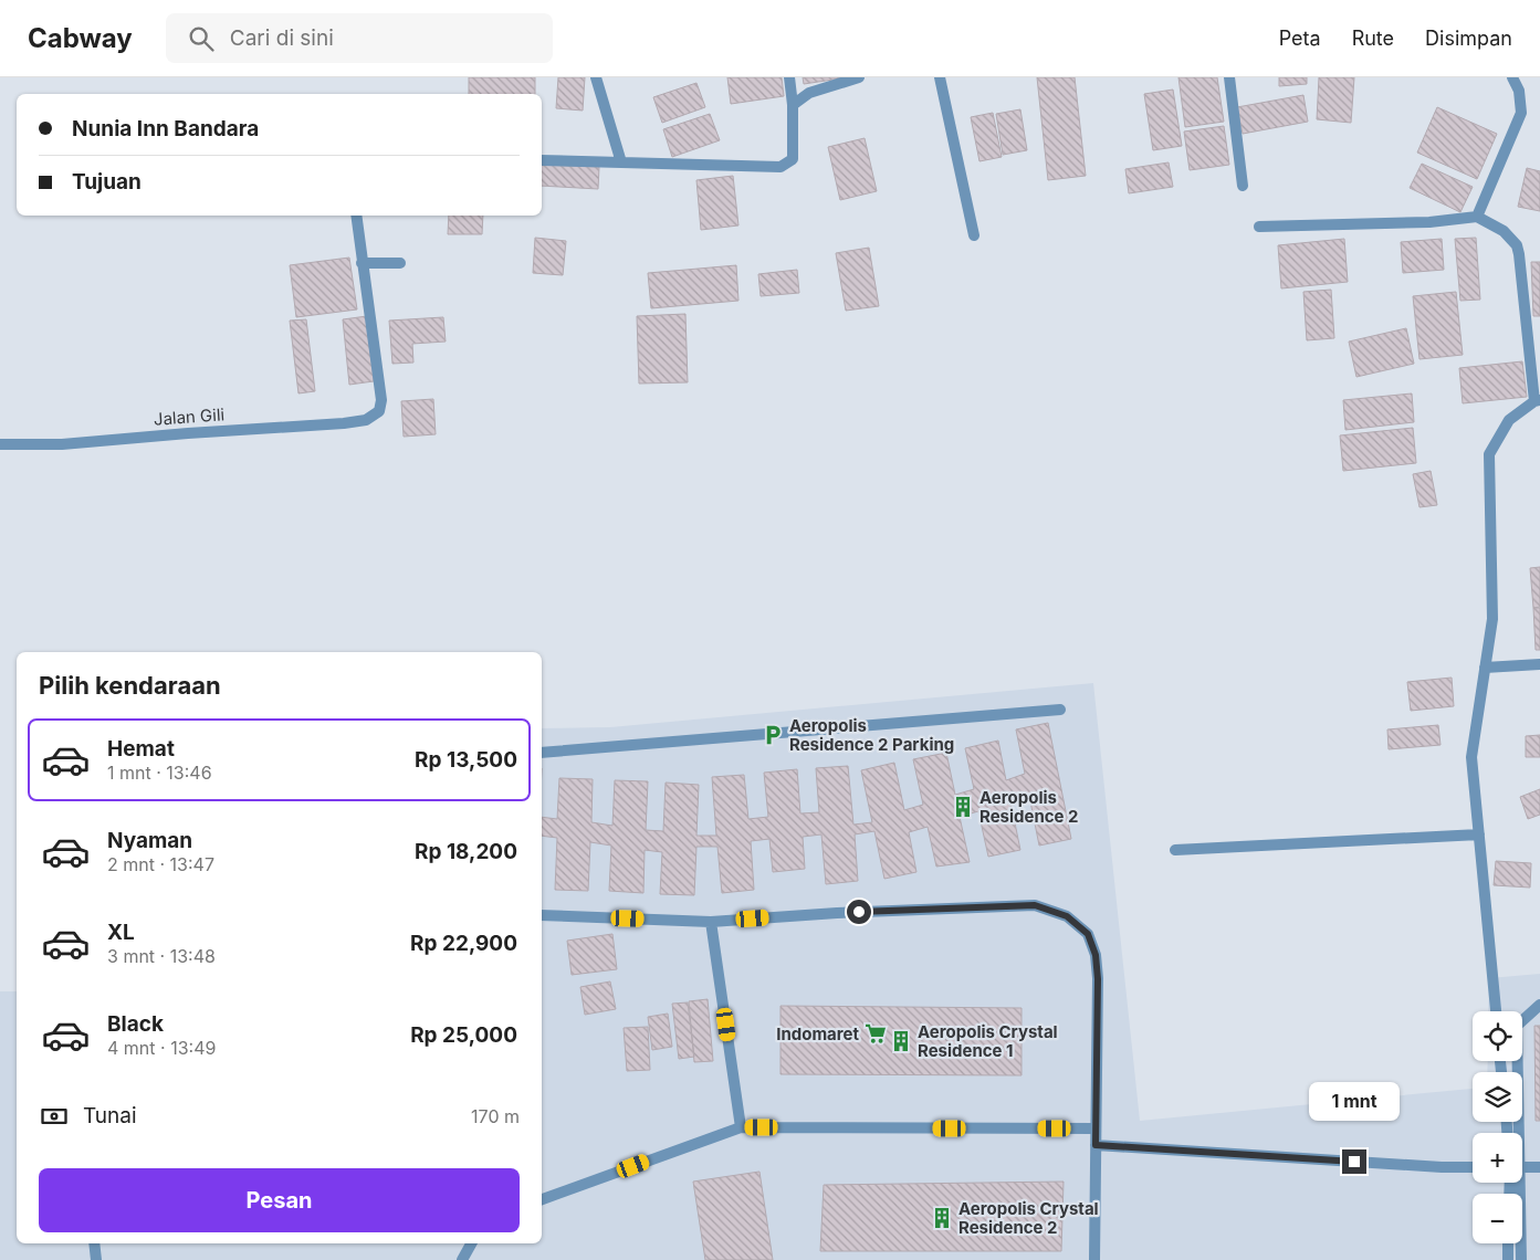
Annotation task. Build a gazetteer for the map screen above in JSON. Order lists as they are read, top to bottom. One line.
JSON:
{"streets":{"street":["Jalan Gili"]},"places":{"parking":["Aeropolis Residence 2 Parking"],"building":["Aeropolis Residence 2","Aeropolis Crystal Residence 1","Aeropolis Crystal Residence 2"],"supermarket":["Indomaret"]},"page":{"header":"Cabway","search":"Cari di sini","nav":["Peta","Rute","Disimpan"],"banner":["Nunia Inn Bandara","Tujuan"],"heading":"Pilih kendaraan","list":[{"name":"Hemat","note":"1 mnt · 13:46","value":"Rp 13,500"},{"name":"Nyaman","note":"2 mnt · 13:47","value":"Rp 18,200"},{"name":"XL","note":"3 mnt · 13:48","value":"Rp 22,900"},{"name":"Black","note":"4 mnt · 13:49","value":"Rp 25,000"}],"map_buttons":["+","−"],"bubble":"1 mnt","pay":["Tunai","170 m"],"buttons":"Pesan"}}
